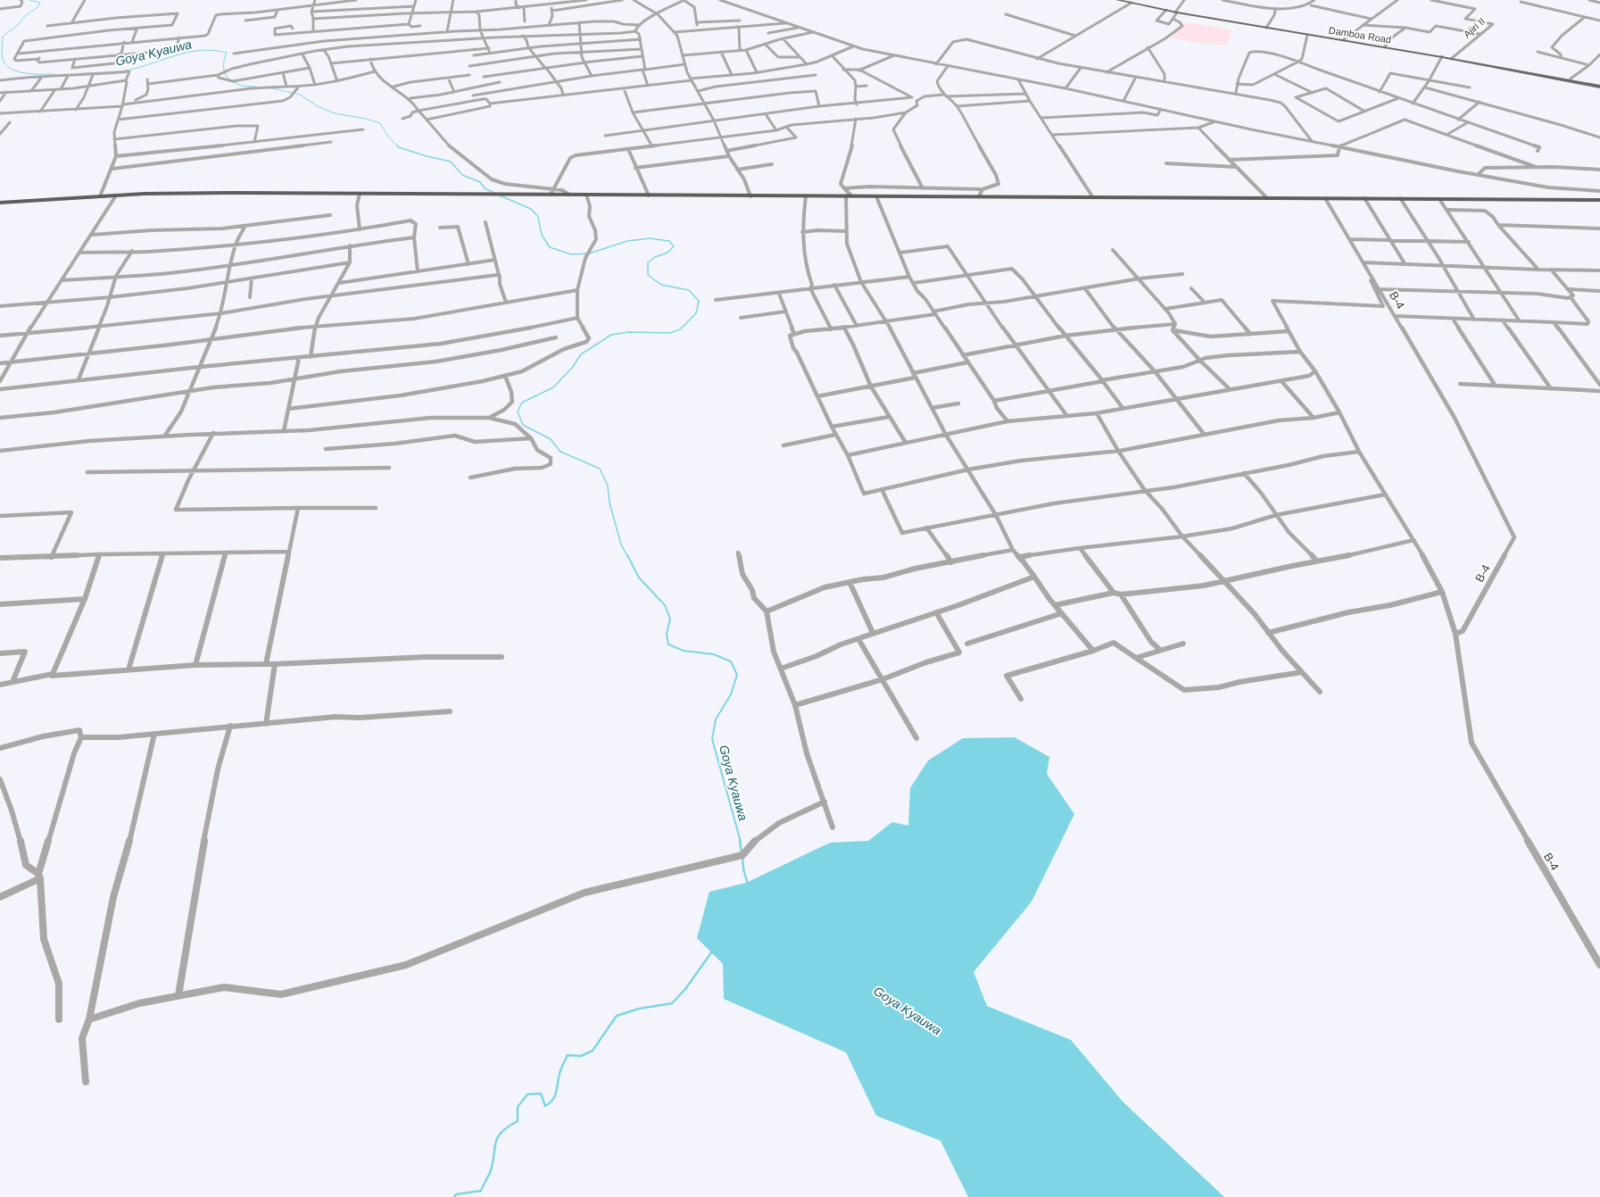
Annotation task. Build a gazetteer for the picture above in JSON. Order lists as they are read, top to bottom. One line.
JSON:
{"streets":{"main road":["Damboa Road"],"street":["Ajiri II","B-4"]},"crossings":[["Ajiri II","Damboa Road"]],"water":["Goya Kyauwa"]}
